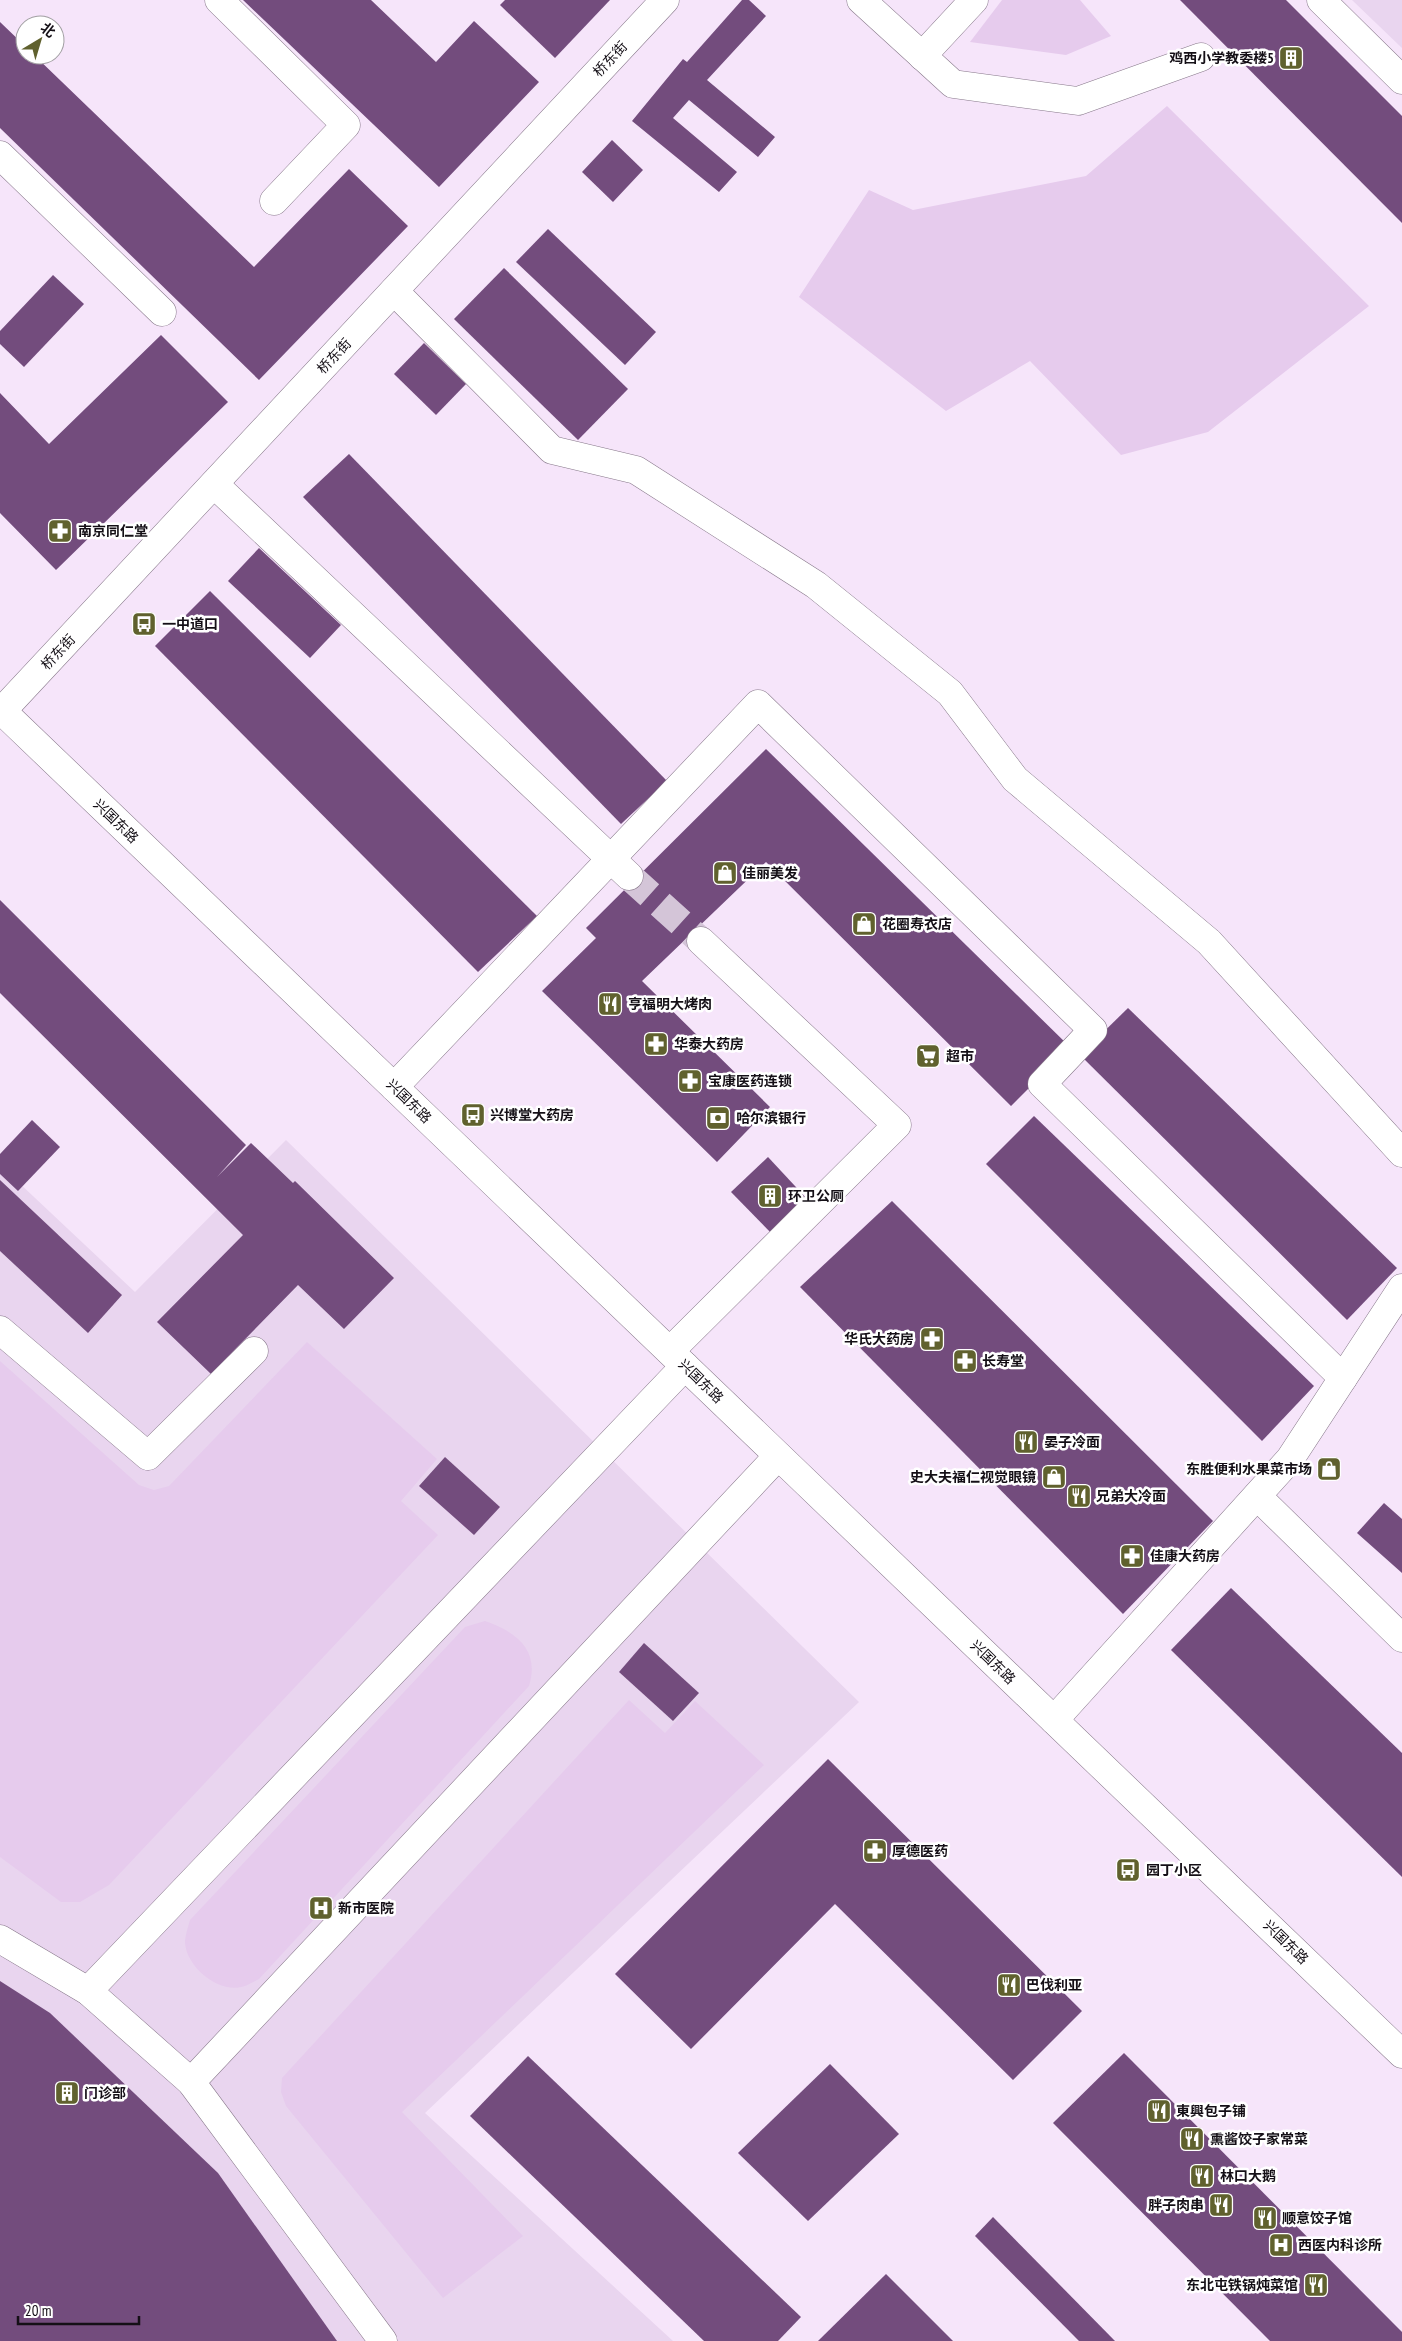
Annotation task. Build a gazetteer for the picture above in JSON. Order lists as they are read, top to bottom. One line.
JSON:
{"streets":{"main road":["桥东街","兴国东路"]},"crossings":[["桥东街","兴国东路"]],"places":{"building":["鸡西小学教委楼5","环卫公厕","门诊部"],"pharmacy":["南京同仁堂","华泰大药房","宝康医药连锁","华氏大药房","长寿堂","佳康大药房","厚德医药"],"bus stop":["一中道口","兴博堂大药房","园丁小区"],"shop":["佳丽美发","花圈寿衣店","东胜便利水果菜市场","史大夫福仁视觉眼镜"],"restaurant":["亨福明大烤肉","晏子冷面","兄弟大冷面","巴伐利亚","東興包子铺","熏酱饺子家常菜","林口大鹅","胖子肉串","顺意饺子馆","东北屯铁锅炖菜馆"],"supermarket":["超市"],"bank":["哈尔滨银行"],"hospital":["新市医院","西医内科诊所"]},"scale_bar":"20 m","north":"top right"}
